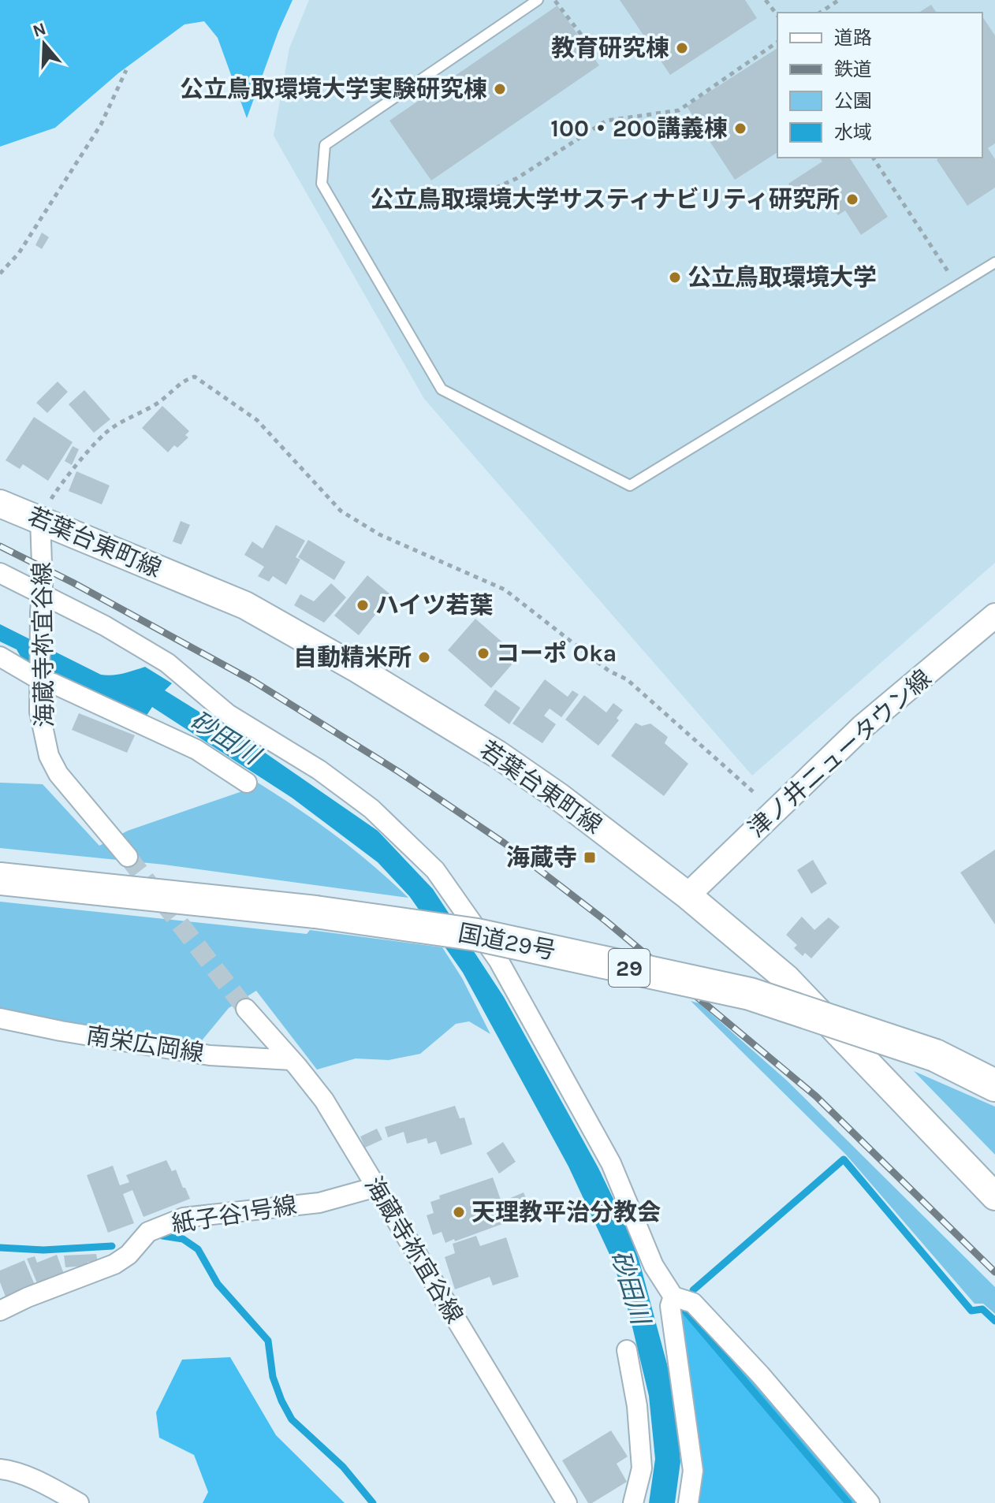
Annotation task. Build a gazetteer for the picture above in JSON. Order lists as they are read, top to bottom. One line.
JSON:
{"streets":{"highway":["国道29号","29"],"main road":["若葉台東町線"],"street":["海蔵寺祢宜谷線","津ノ井ニュータウン線","南栄広岡線","紙子谷1号線"]},"crossings":[["若葉台東町線","海蔵寺祢宜谷線"],["若葉台東町線","津ノ井ニュータウン線"],["海蔵寺祢宜谷線","南栄広岡線"],["海蔵寺祢宜谷線","紙子谷1号線"]],"water":["砂田川"],"places":{"other":["教育研究棟","公立鳥取環境大学実験研究棟","100・200講義棟","公立鳥取環境大学サスティナビリティ研究所","公立鳥取環境大学","ハイツ若葉","コーポ Oka","自動精米所","天理教平治分教会"],"transit":["海蔵寺"]},"legend":["道路","鉄道","公園","水域"],"north":"top"}
